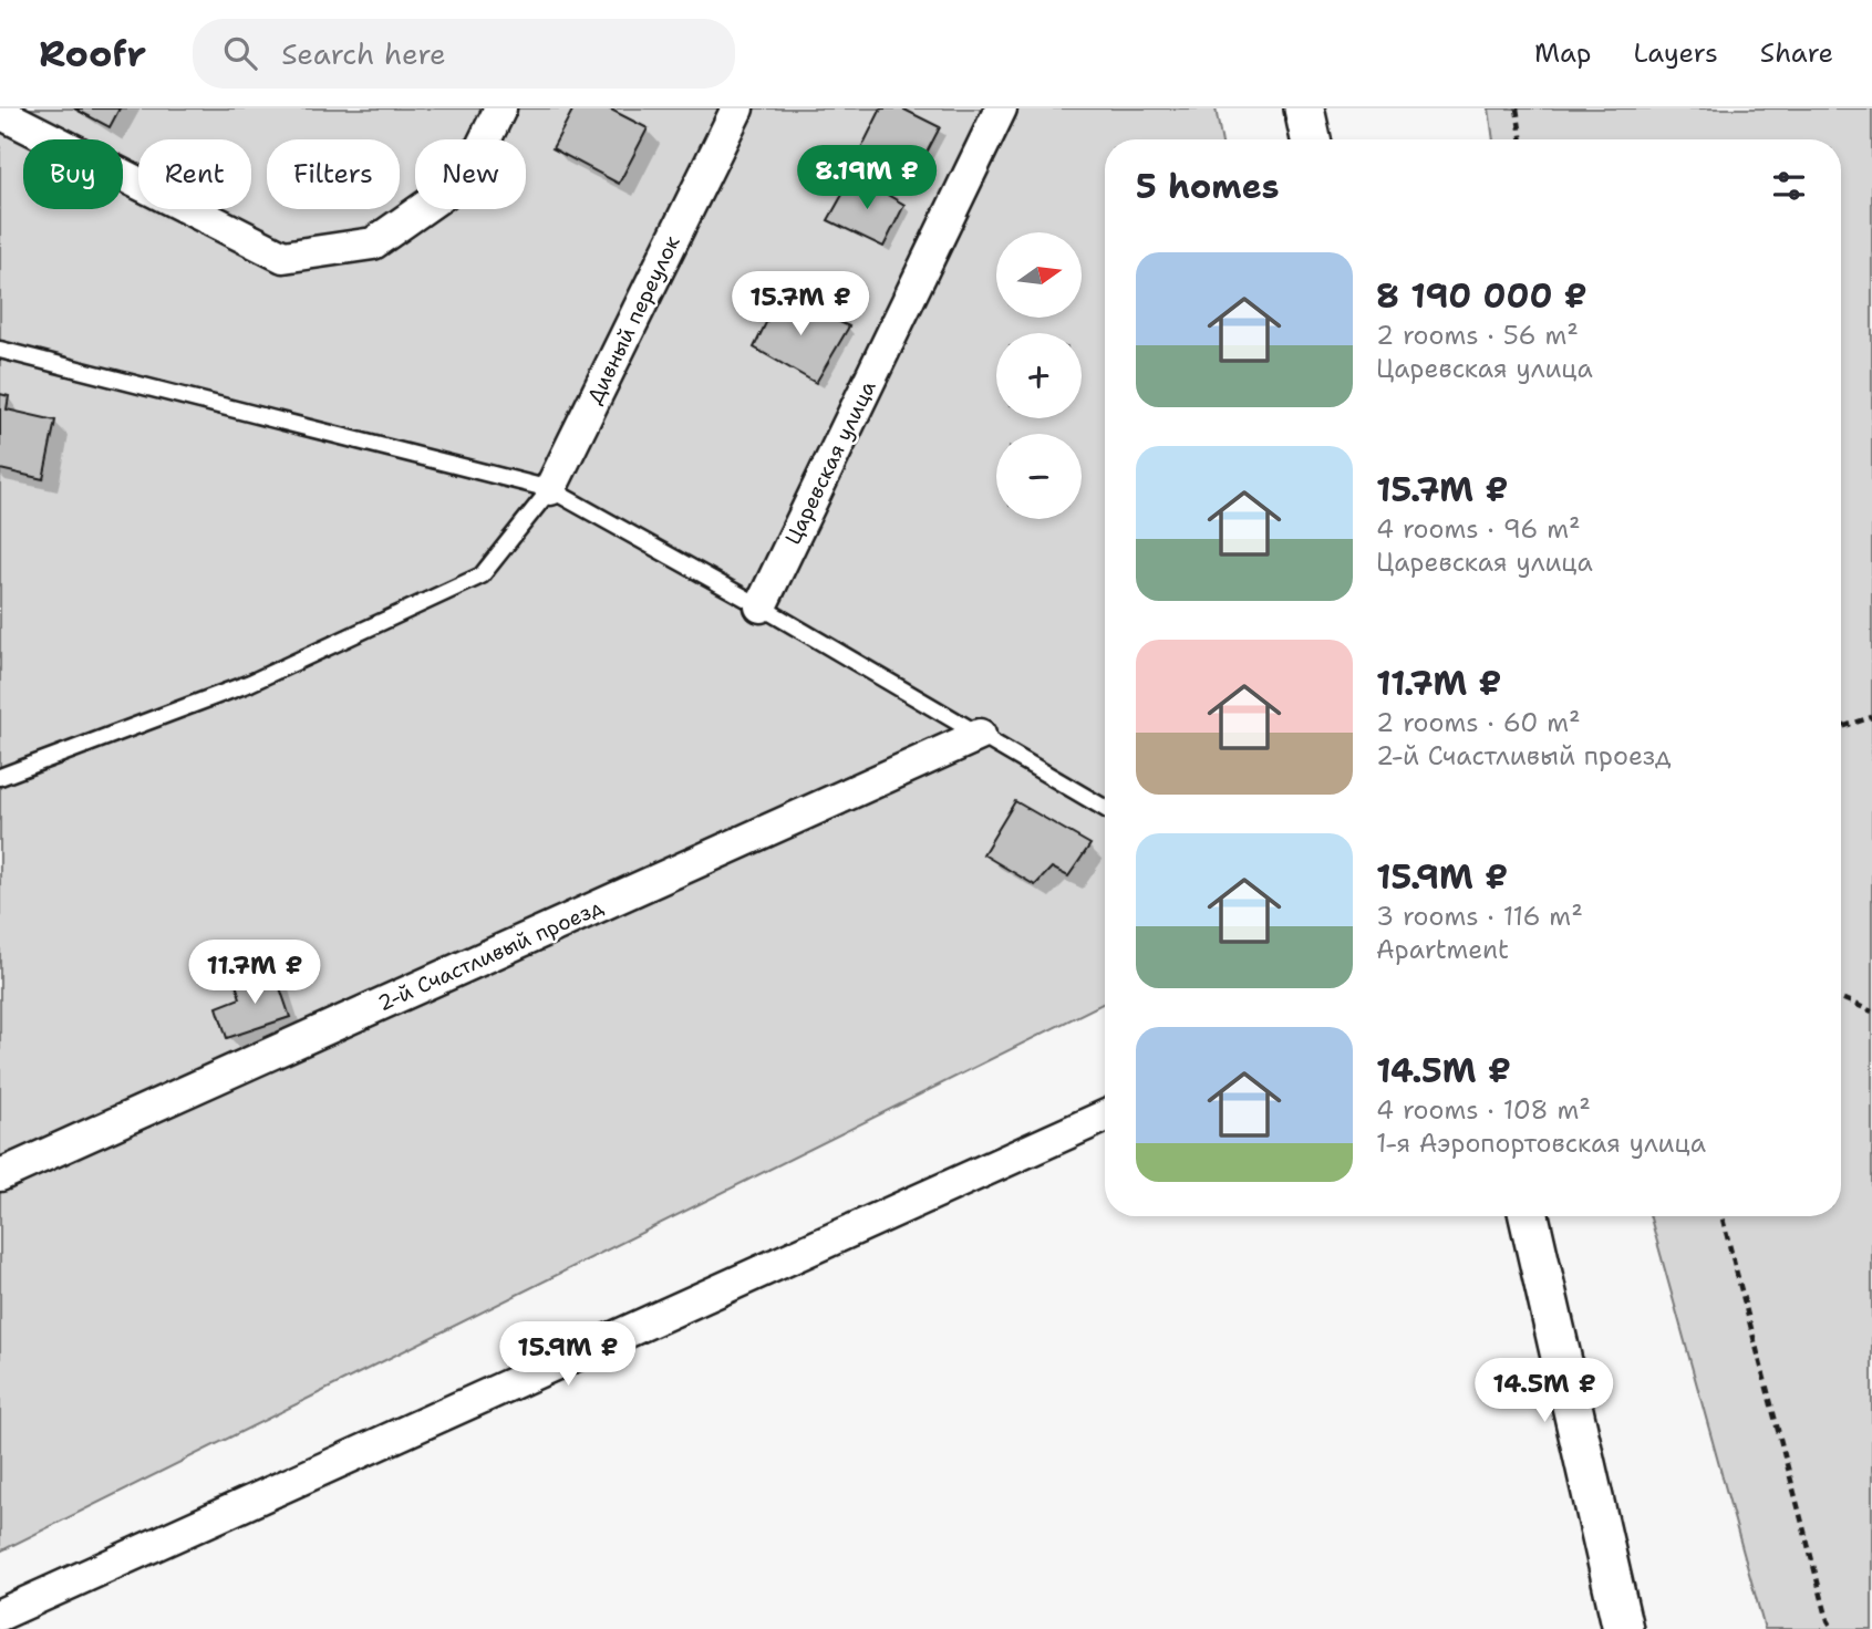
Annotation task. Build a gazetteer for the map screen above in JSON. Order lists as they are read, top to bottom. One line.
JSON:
{"streets":{"street":["Дивный переулок","Царевская улица","2-й Счастливый проезд"]},"north":"right","page":{"header":"Roofr","search":"Search here","nav":["Map","Layers","Share"],"chip":["Buy","Rent","Filters","New"],"heading":"5 homes","price":["8.19M ₽","15.7M ₽","11.7M ₽","15.9M ₽","14.5M ₽"],"map_buttons":["+","−"],"list":[{"name":"8 190 000 ₽","note":"2 rooms · 56 m² · Царевская улица"},{"name":"15.7M ₽","note":"4 rooms · 96 m² · Царевская улица"},{"name":"11.7M ₽","note":"2 rooms · 60 m² · 2-й Счастливый проезд"},{"name":"15.9M ₽","note":"3 rooms · 116 m² · Apartment"},{"name":"14.5M ₽","note":"4 rooms · 108 m² · 1-я Аэропортовская улица"}]}}
